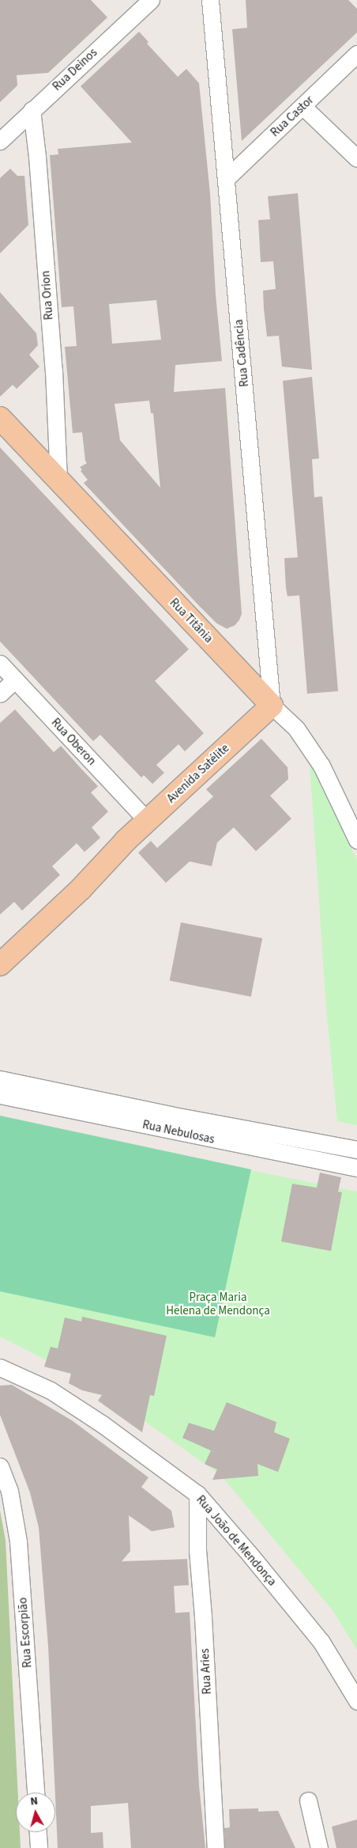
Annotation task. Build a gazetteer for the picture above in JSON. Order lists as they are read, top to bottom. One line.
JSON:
{"streets":{"main road":["Rua Titânia","Avenida Satélite"],"street":["Rua Deinos","Rua Castor","Rua Orion","Rua Cadência","Rua Oberon","Rua Nebulosas","Rua João de Mendonça","Rua Escorpião","Rua Aries"]},"crossings":[["Rua Deinos","Rua Orion"],["Rua Castor","Rua Cadência"],["Rua Orion","Rua Titânia"],["Rua Cadência","Rua Titânia"],["Rua Cadência","Avenida Satélite"],["Rua Titânia","Avenida Satélite"],["Rua Oberon","Avenida Satélite"],["Rua João de Mendonça","Rua Aries"]],"parks":["Praça Maria Helena de Mendonça"],"north":"top"}
